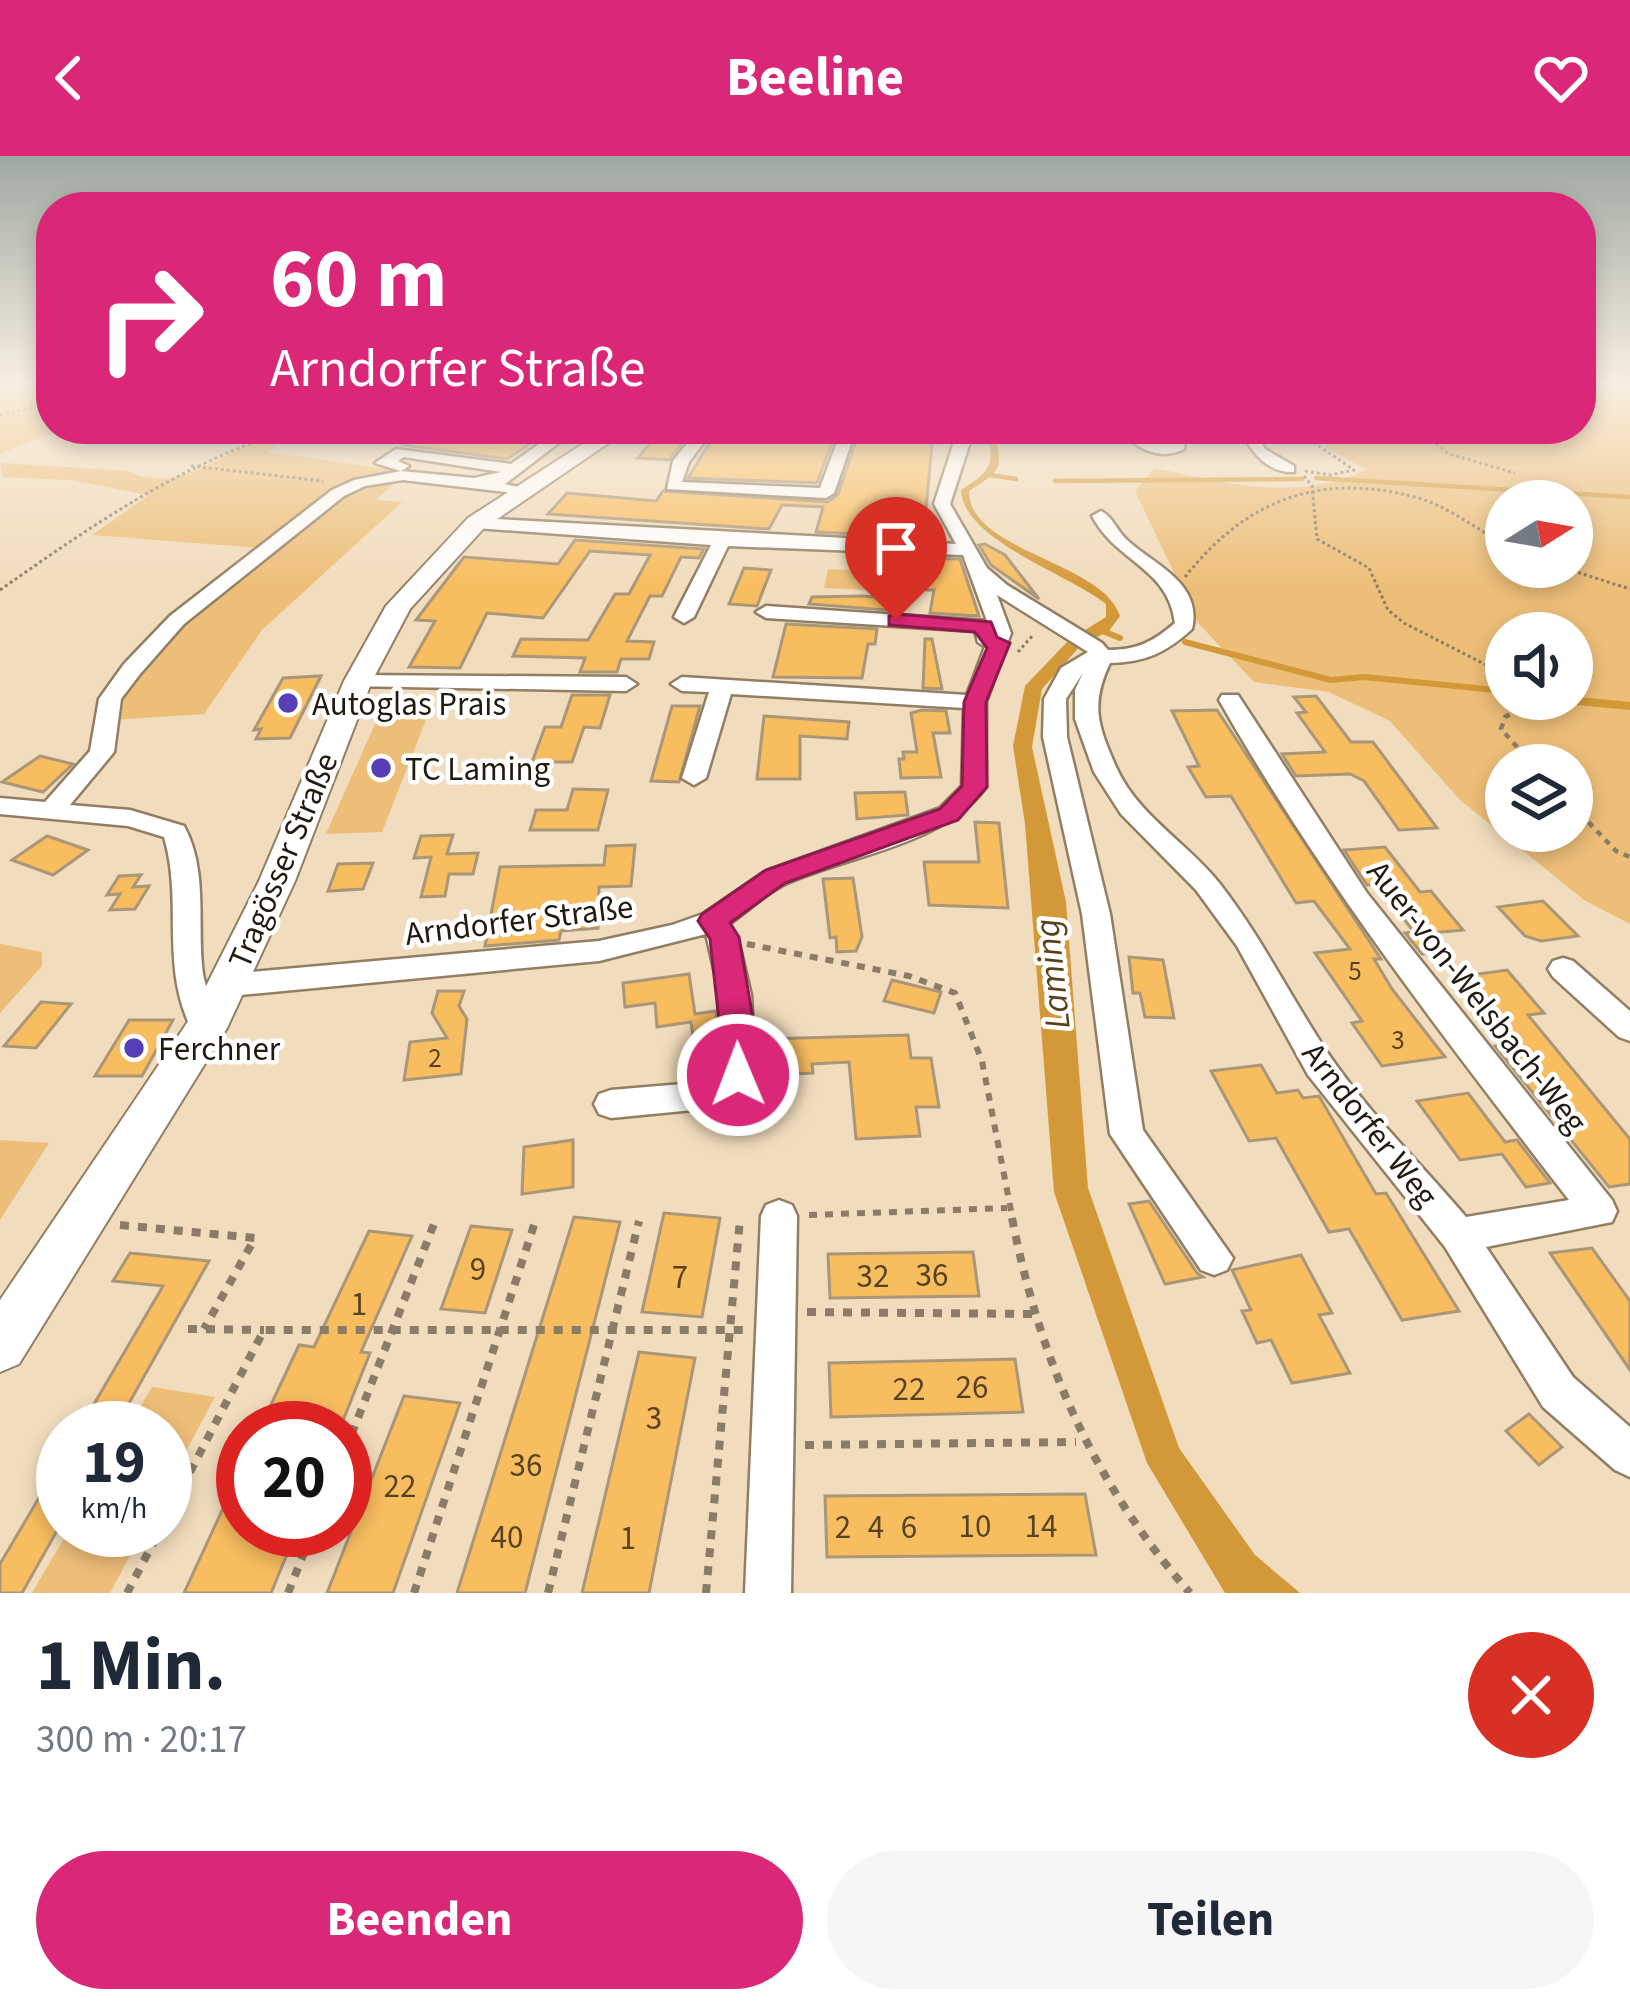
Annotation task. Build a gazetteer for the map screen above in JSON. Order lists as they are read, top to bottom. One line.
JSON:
{"streets":{"main road":["Tragösser Straße"],"street":["Arndorfer Straße","Auer-von-Welsbach-Weg","Arndorfer Weg"]},"crossings":[["Tragösser Straße","Arndorfer Straße"],["Auer-von-Welsbach-Weg","Arndorfer Weg"]],"water":["Laming"],"places":["Autoglas Prais","TC Laming","Ferchner"],"house_numbers":["5","3","2","9","36","32","7","1","26","22","3","36","22","10","14","2","4","6","40","1"],"north":"right","page":{"header":"Beeline","turn":["60 m","Arndorfer Straße"],"speed":"19 km/h","limit":"20","heading":["1 Min.","300 m · 20:17"],"buttons":["Beenden","Teilen"]}}
